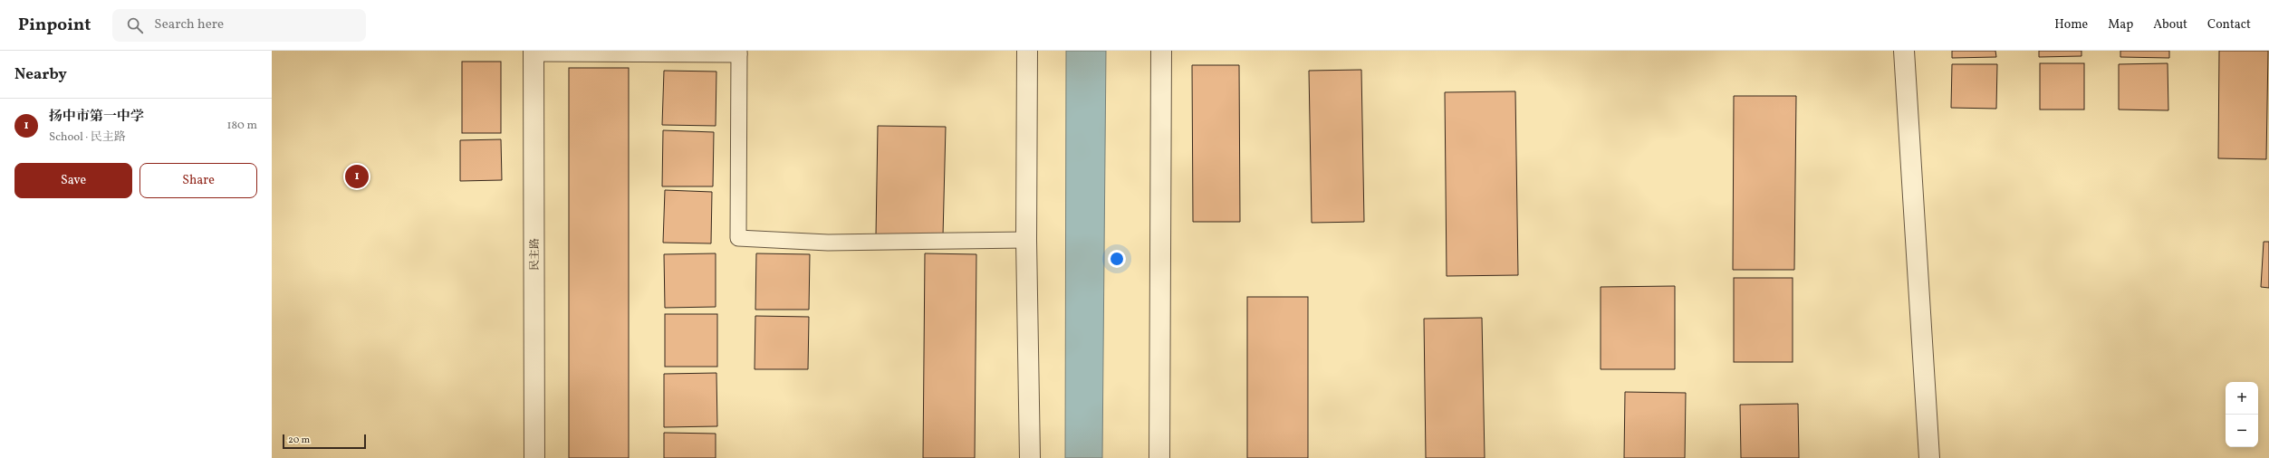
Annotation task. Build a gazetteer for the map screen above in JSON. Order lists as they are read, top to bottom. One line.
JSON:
{"streets":{"street":["民主路"]},"scale_bar":"20 m","page":{"header":"Pinpoint","search":"Search here","nav":["Home","Map","About","Contact"],"heading":"Nearby","list":[{"mark":"1","name":"扬中市第一中学","note":"School · 民主路","value":"180 m"}],"buttons":["Save","Share"],"pins":"1","map_buttons":["+","−"],"scale":"20 m"}}
